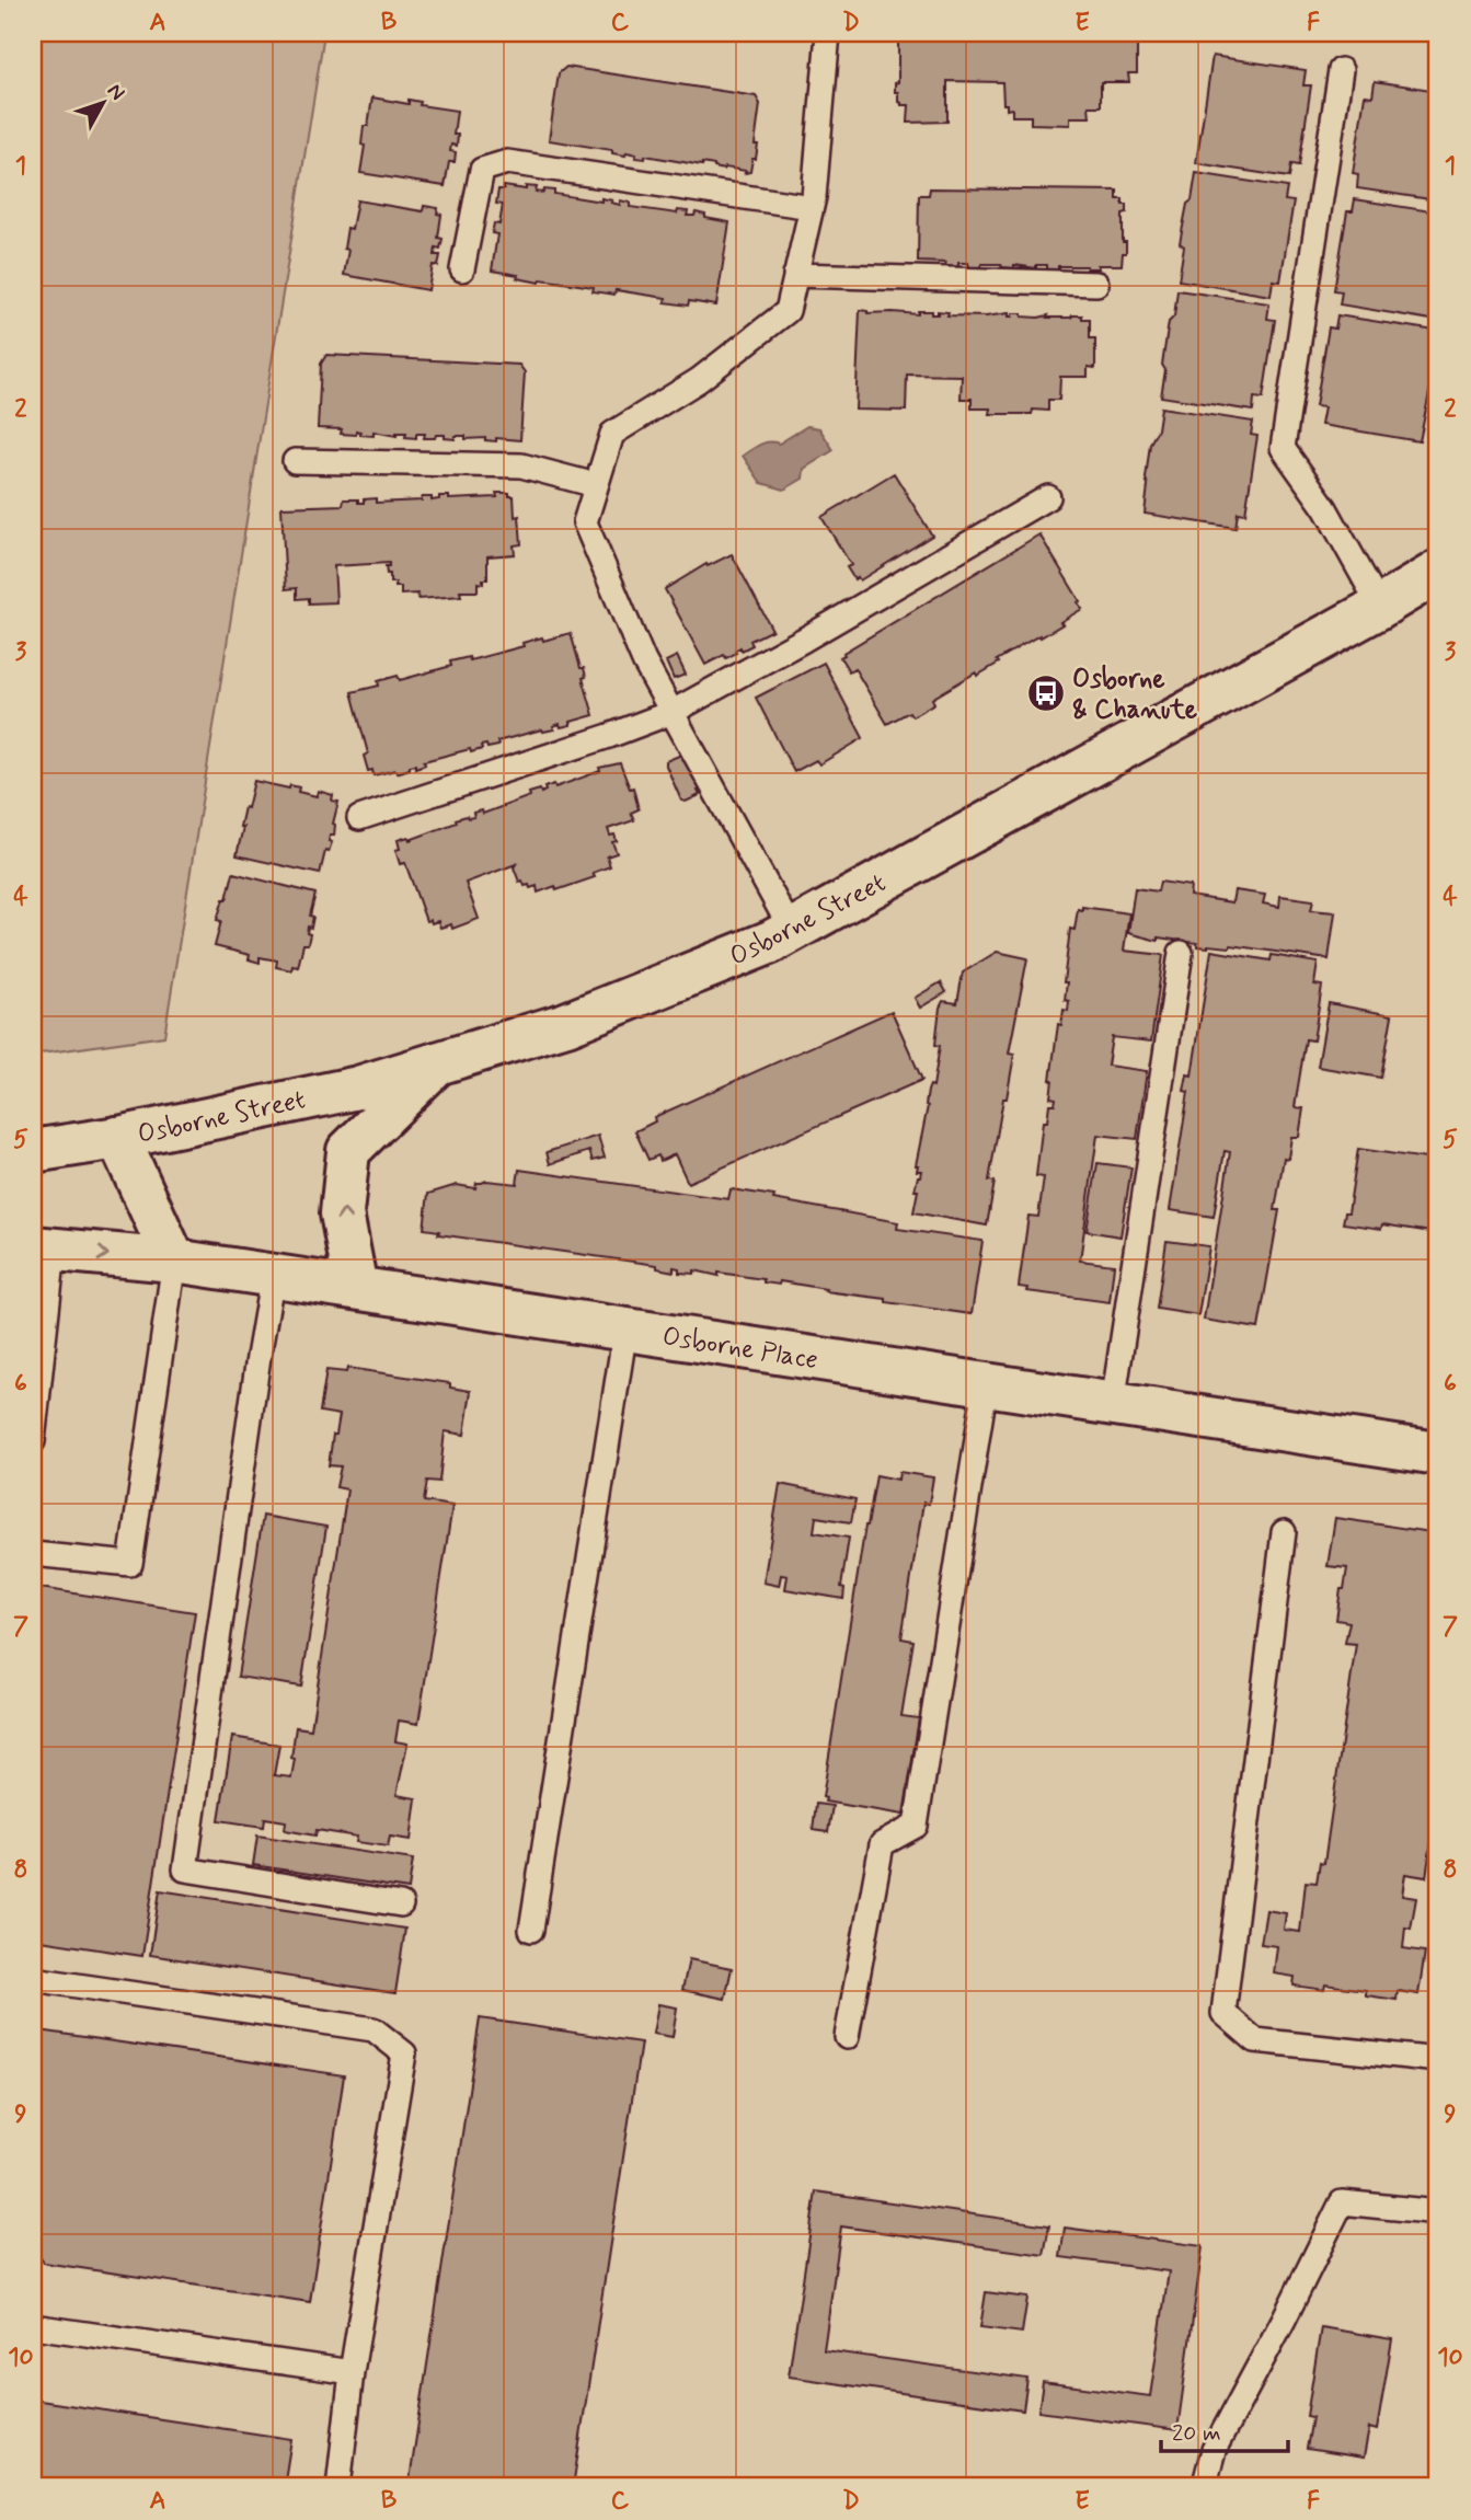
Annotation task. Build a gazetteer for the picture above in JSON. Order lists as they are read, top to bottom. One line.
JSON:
{"streets":{"street":["Osborne Street","Osborne Place"]},"places":{"bus stop":["Osborne & Chanute"]},"scale_bar":"20 m","north":"top right","grid":{"columns":["A","B","C","D","E","F"],"rows":["1","2","3","4","5","6","7","8","9","10"]}}
